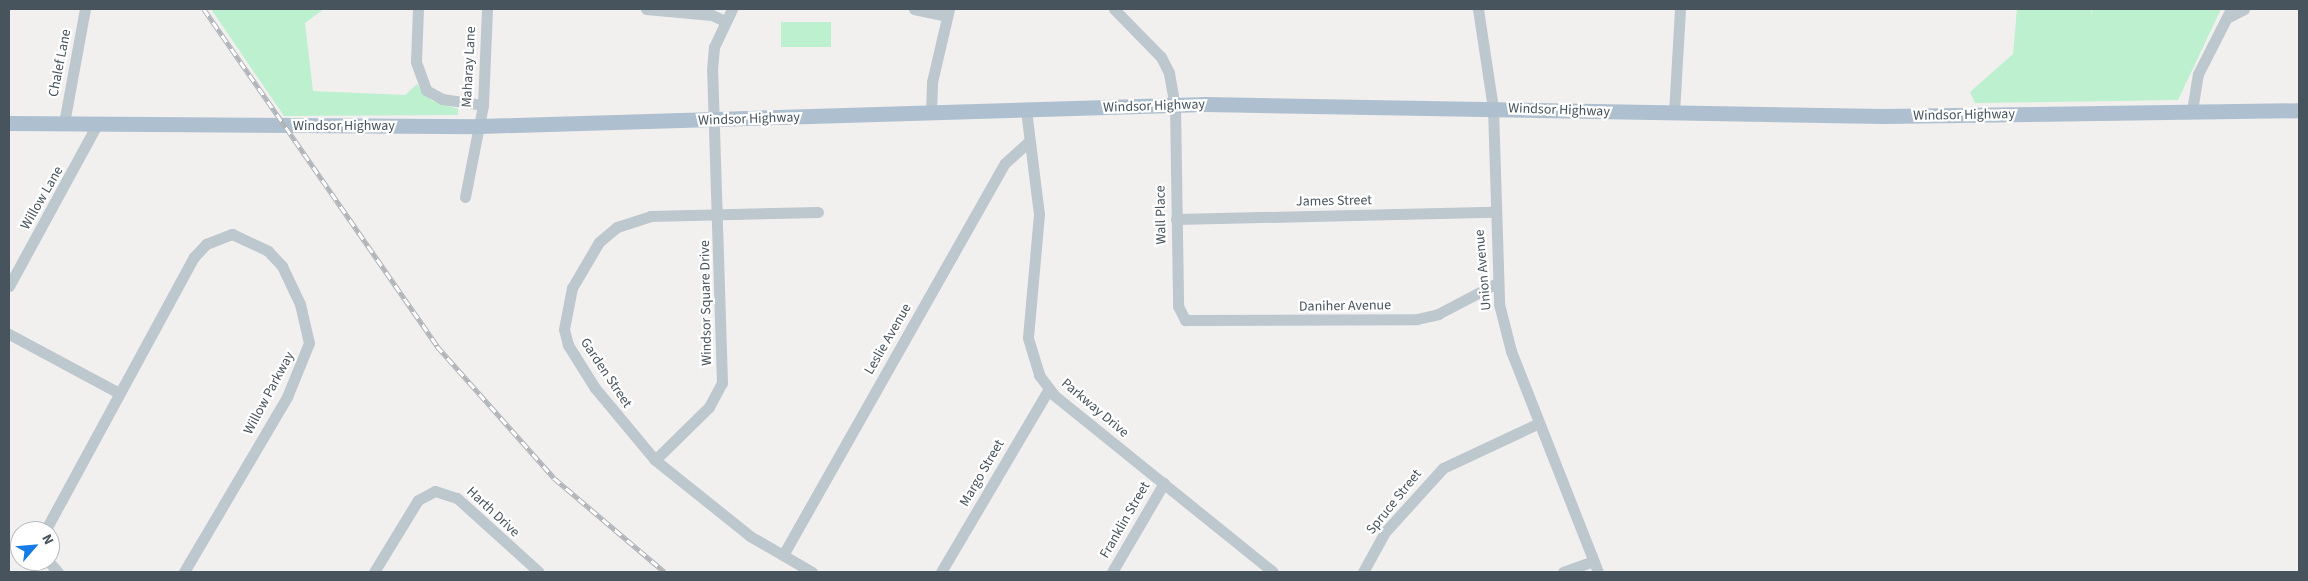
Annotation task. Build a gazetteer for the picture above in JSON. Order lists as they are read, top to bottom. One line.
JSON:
{"streets":{"main road":["Windsor Highway"],"street":["Chalef Lane","Maharay Lane","Willow Lane","James Street","Wall Place","Union Avenue","Windsor Square Drive","Daniher Avenue","Leslie Avenue","Garden Street","Willow Parkway","Parkway Drive","Margo Street","Spruce Street","Harth Drive","Franklin Street"]},"crossings":[["Chalef Lane","Windsor Highway"],["Maharay Lane","Windsor Highway"],["Windsor Highway","Willow Lane"],["Windsor Highway","Wall Place"],["Windsor Highway","Union Avenue"],["Windsor Highway","Windsor Square Drive"],["Windsor Highway","Parkway Drive"],["James Street","Wall Place"],["James Street","Union Avenue"],["Wall Place","Daniher Avenue"],["Union Avenue","Daniher Avenue"],["Union Avenue","Spruce Street"],["Windsor Square Drive","Garden Street"],["Leslie Avenue","Garden Street"],["Leslie Avenue","Parkway Drive"],["Parkway Drive","Margo Street"],["Parkway Drive","Franklin Street"]],"north":"top right"}
